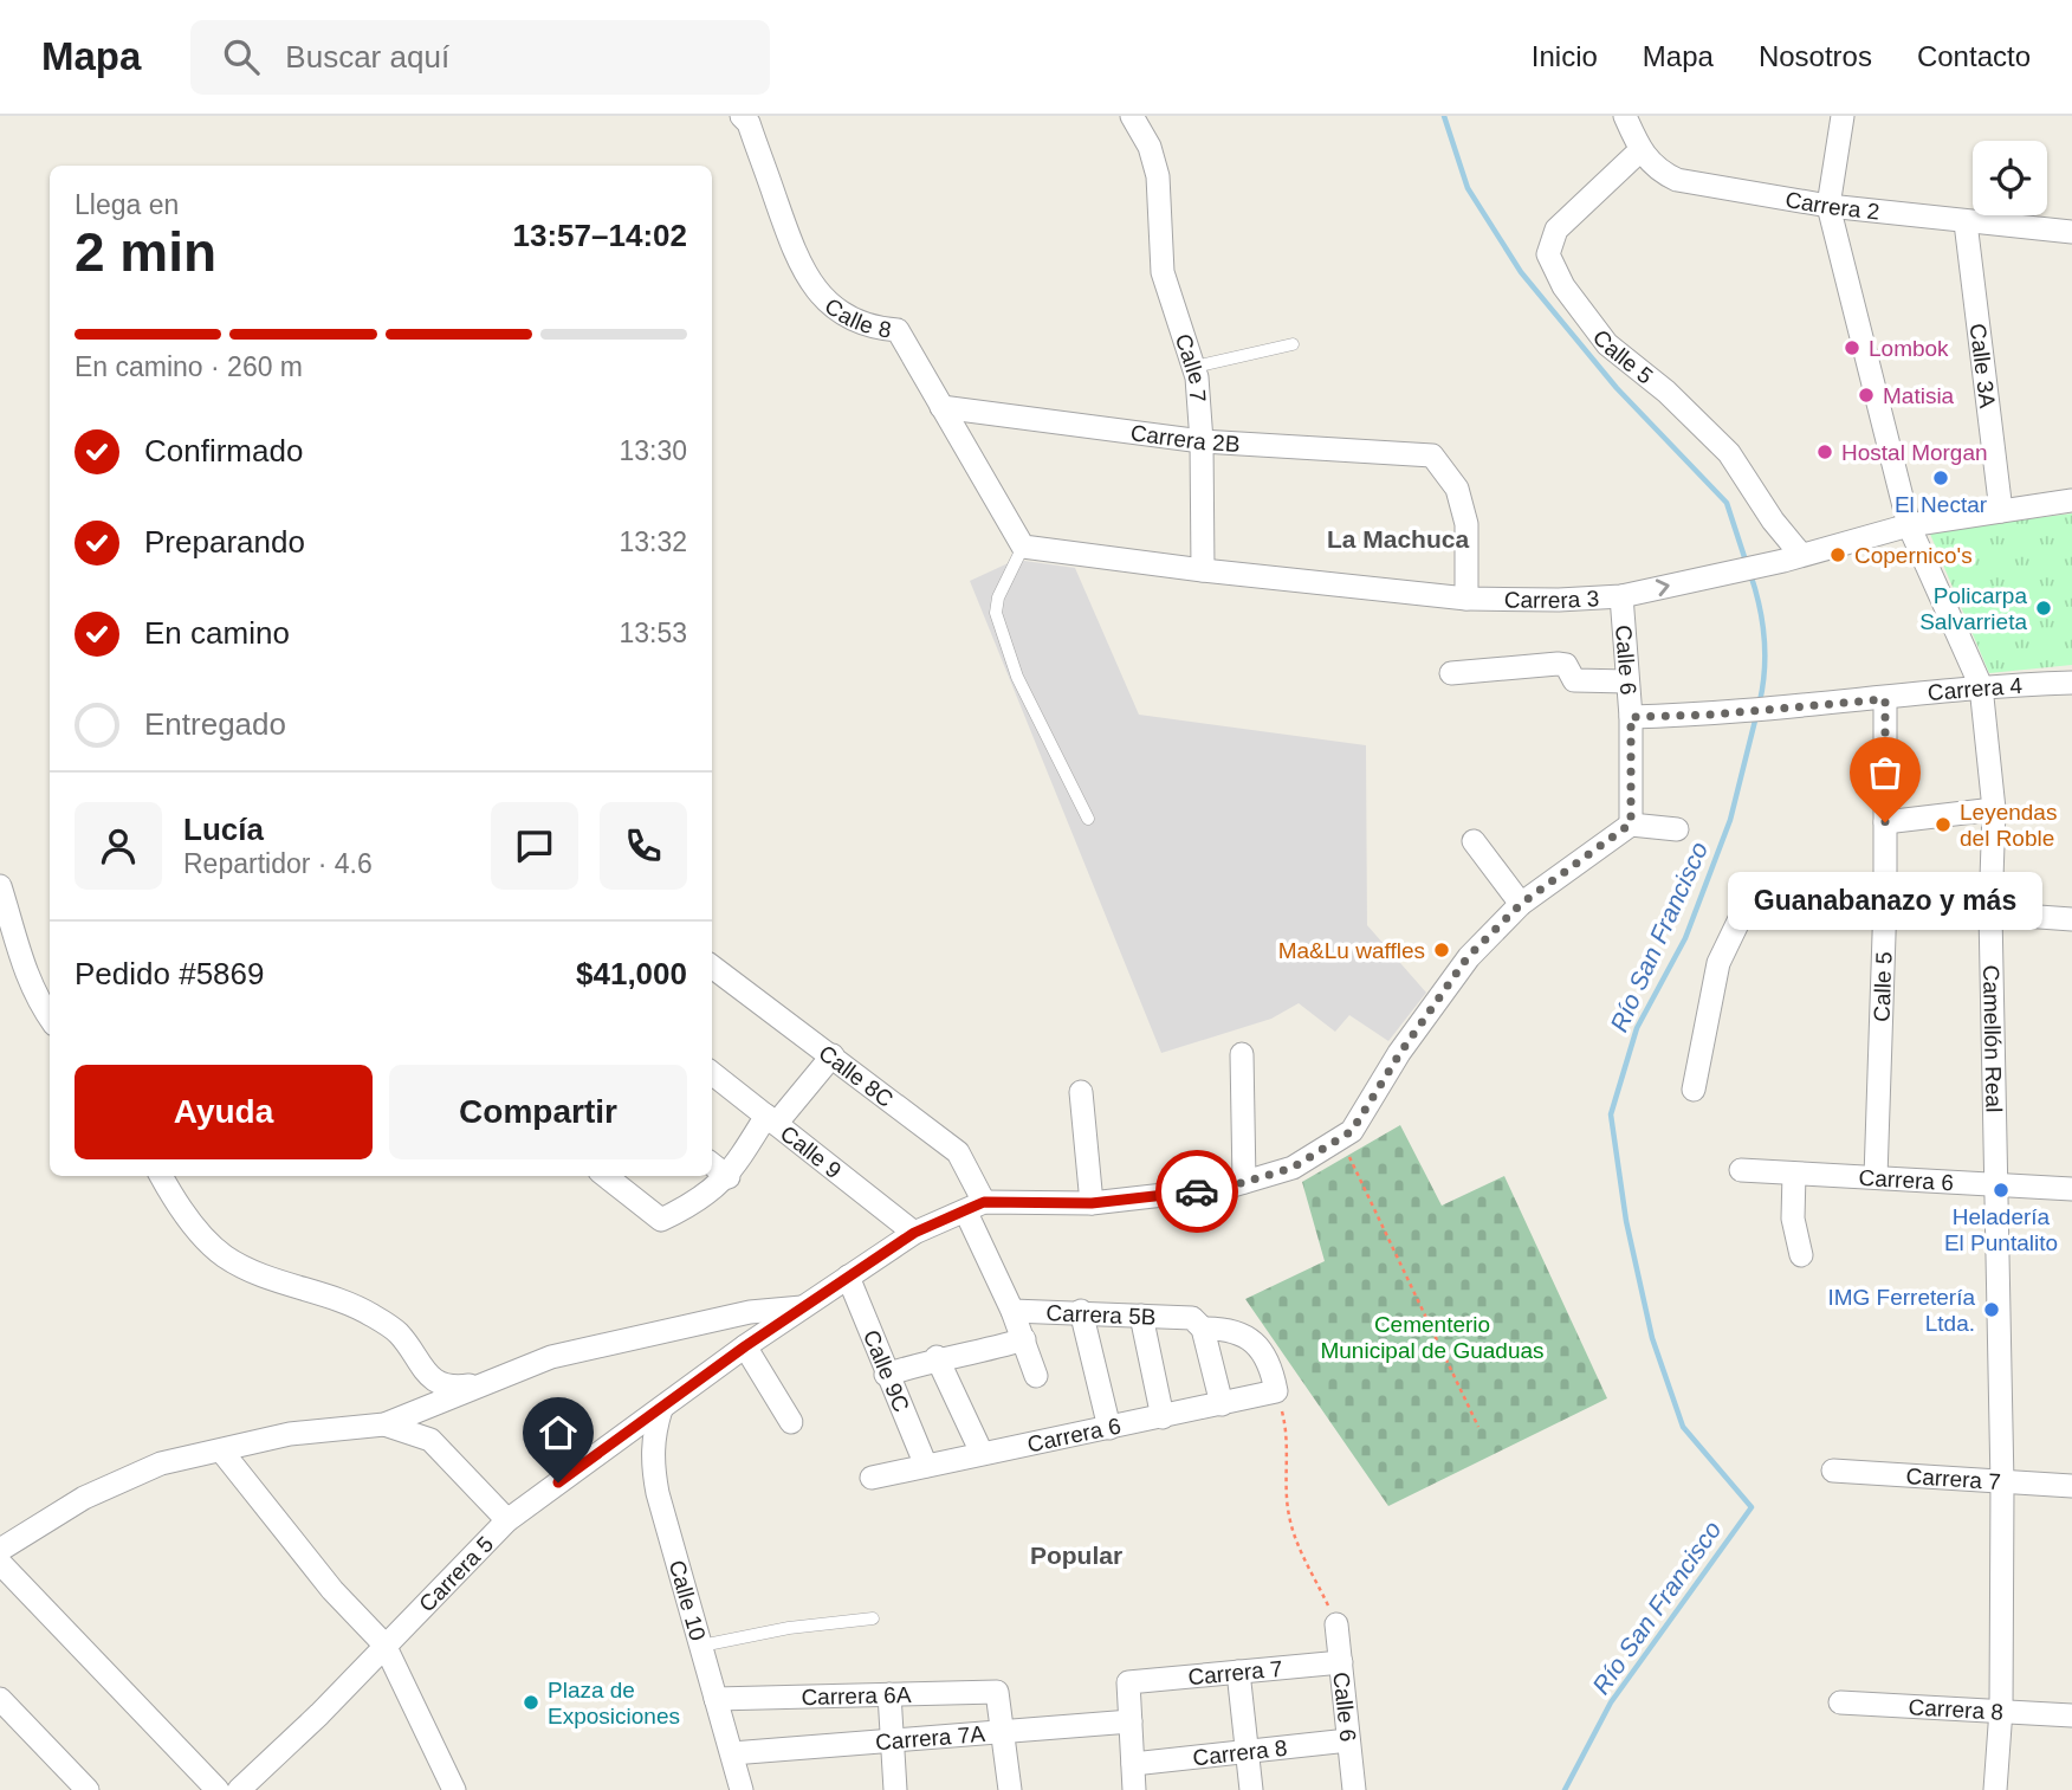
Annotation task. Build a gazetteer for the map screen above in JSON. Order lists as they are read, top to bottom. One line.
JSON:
{"streets":{"street":["Carrera 2","Calle 8","Calle 5","Calle 3A","Calle 7","Carrera 2B","Carrera 3","Calle 6","Carrera 4","Camellón Real","Calle 8C","Calle 9","Carrera 6","Carrera 5B","Calle 9C","Carrera 7","Carrera 5","Calle 10","Carrera 6A","Carrera 8","Carrera 7A"]},"crossings":[["Carrera 2","Calle 5"],["Carrera 2","Calle 3A"],["Carrera 2","Camellón Real"],["Calle 8","Carrera 2B"],["Calle 8","Carrera 3"],["Calle 5","Carrera 3"],["Calle 5","Carrera 4"],["Calle 5","Carrera 6"],["Calle 3A","Carrera 3"],["Calle 7","Carrera 2B"],["Calle 7","Carrera 3"],["Carrera 2B","Carrera 3"],["Carrera 3","Calle 6"],["Carrera 3","Camellón Real"],["Calle 6","Carrera 4"],["Calle 6","Carrera 7"],["Calle 6","Carrera 5"],["Calle 6","Carrera 8"],["Carrera 4","Camellón Real"],["Camellón Real","Carrera 6"],["Camellón Real","Carrera 7"],["Camellón Real","Carrera 8"],["Calle 8C","Carrera 5"],["Calle 9","Carrera 5"],["Carrera 6","Calle 9C"],["Carrera 5B","Calle 9C"],["Calle 9C","Carrera 5"],["Carrera 7","Carrera 7A"],["Carrera 5","Calle 10"],["Calle 10","Carrera 6A"],["Calle 10","Carrera 7A"],["Carrera 6A","Carrera 7A"]],"districts":["La Machuca","Popular"],"water":["Río San Francisco"],"parks":["Cementerio Municipal de Guaduas"],"places":["Lombok","Matisia","Hostal Morgan","El Nectar","Copernico's","Policarpa Salvarrieta","Guanabanazo y más","Leyendas del Roble","Ma&Lu waffles","Heladería El Puntalito","IMG Ferretería Ltda.","Plaza de Exposiciones"],"page":{"header":"Mapa","search":"Buscar aquí","nav":["Inicio","Mapa","Nosotros","Contacto"],"heading":["2 min","Llega en","13:57–14:02"],"panel":["Lucía","Repartidor · 4.6","Pedido #5869","$41,000"],"bar":"En camino · 260 m","list":[["Confirmado","13:30"],["Preparando","13:32"],["En camino","13:53"],"Entregado"],"bubble":"Guanabanazo y más","buttons":["Ayuda","Compartir"]}}
